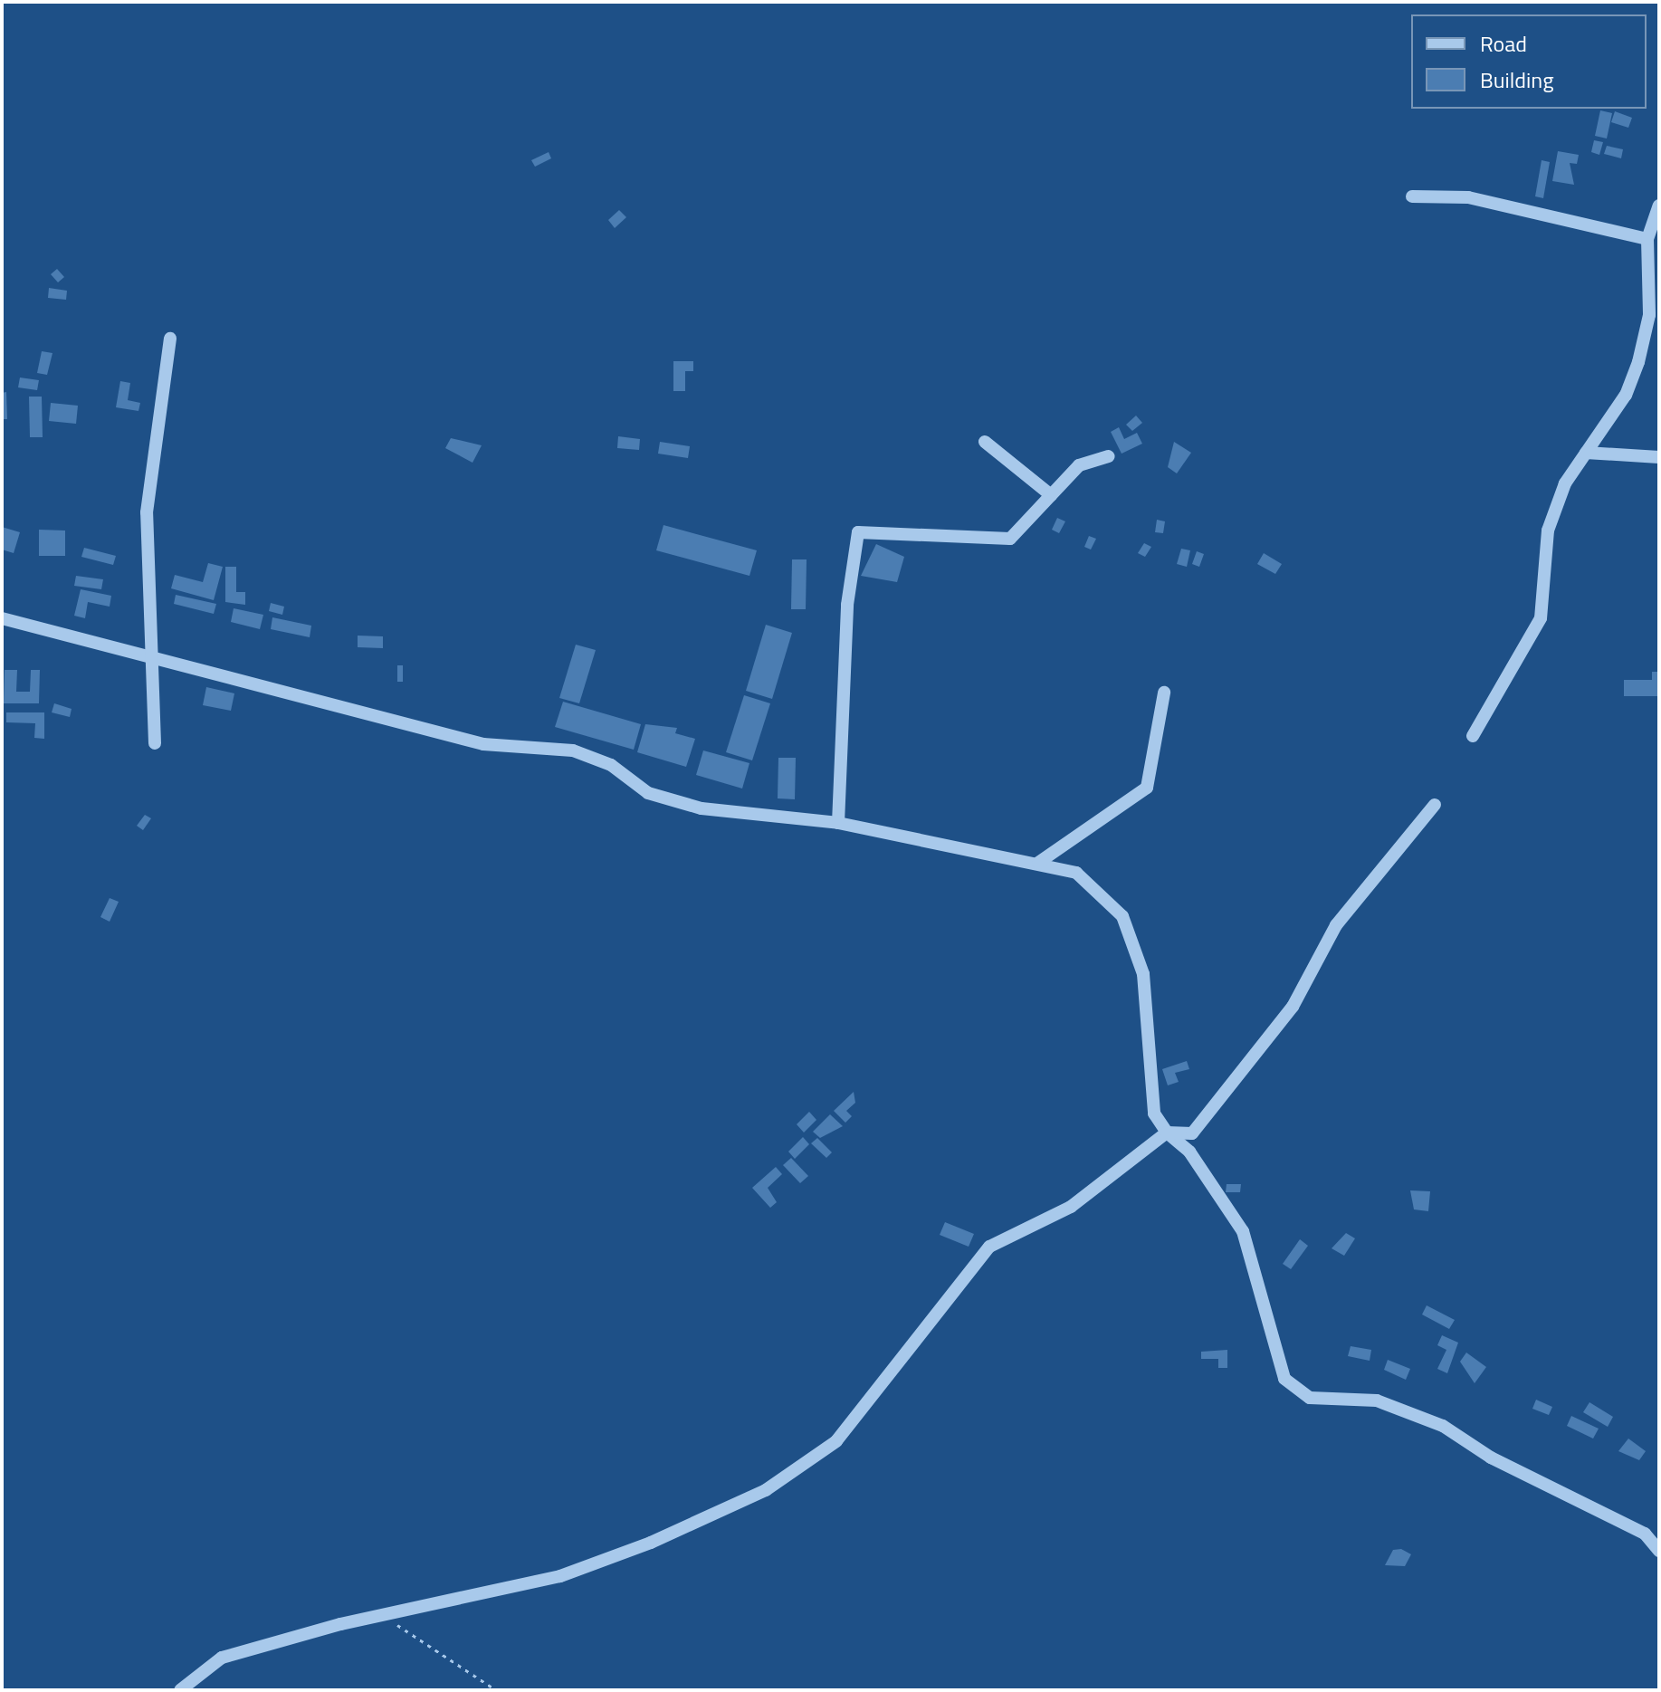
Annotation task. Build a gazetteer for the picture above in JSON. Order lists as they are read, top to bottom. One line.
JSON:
{"legend":["Road","Building"]}
